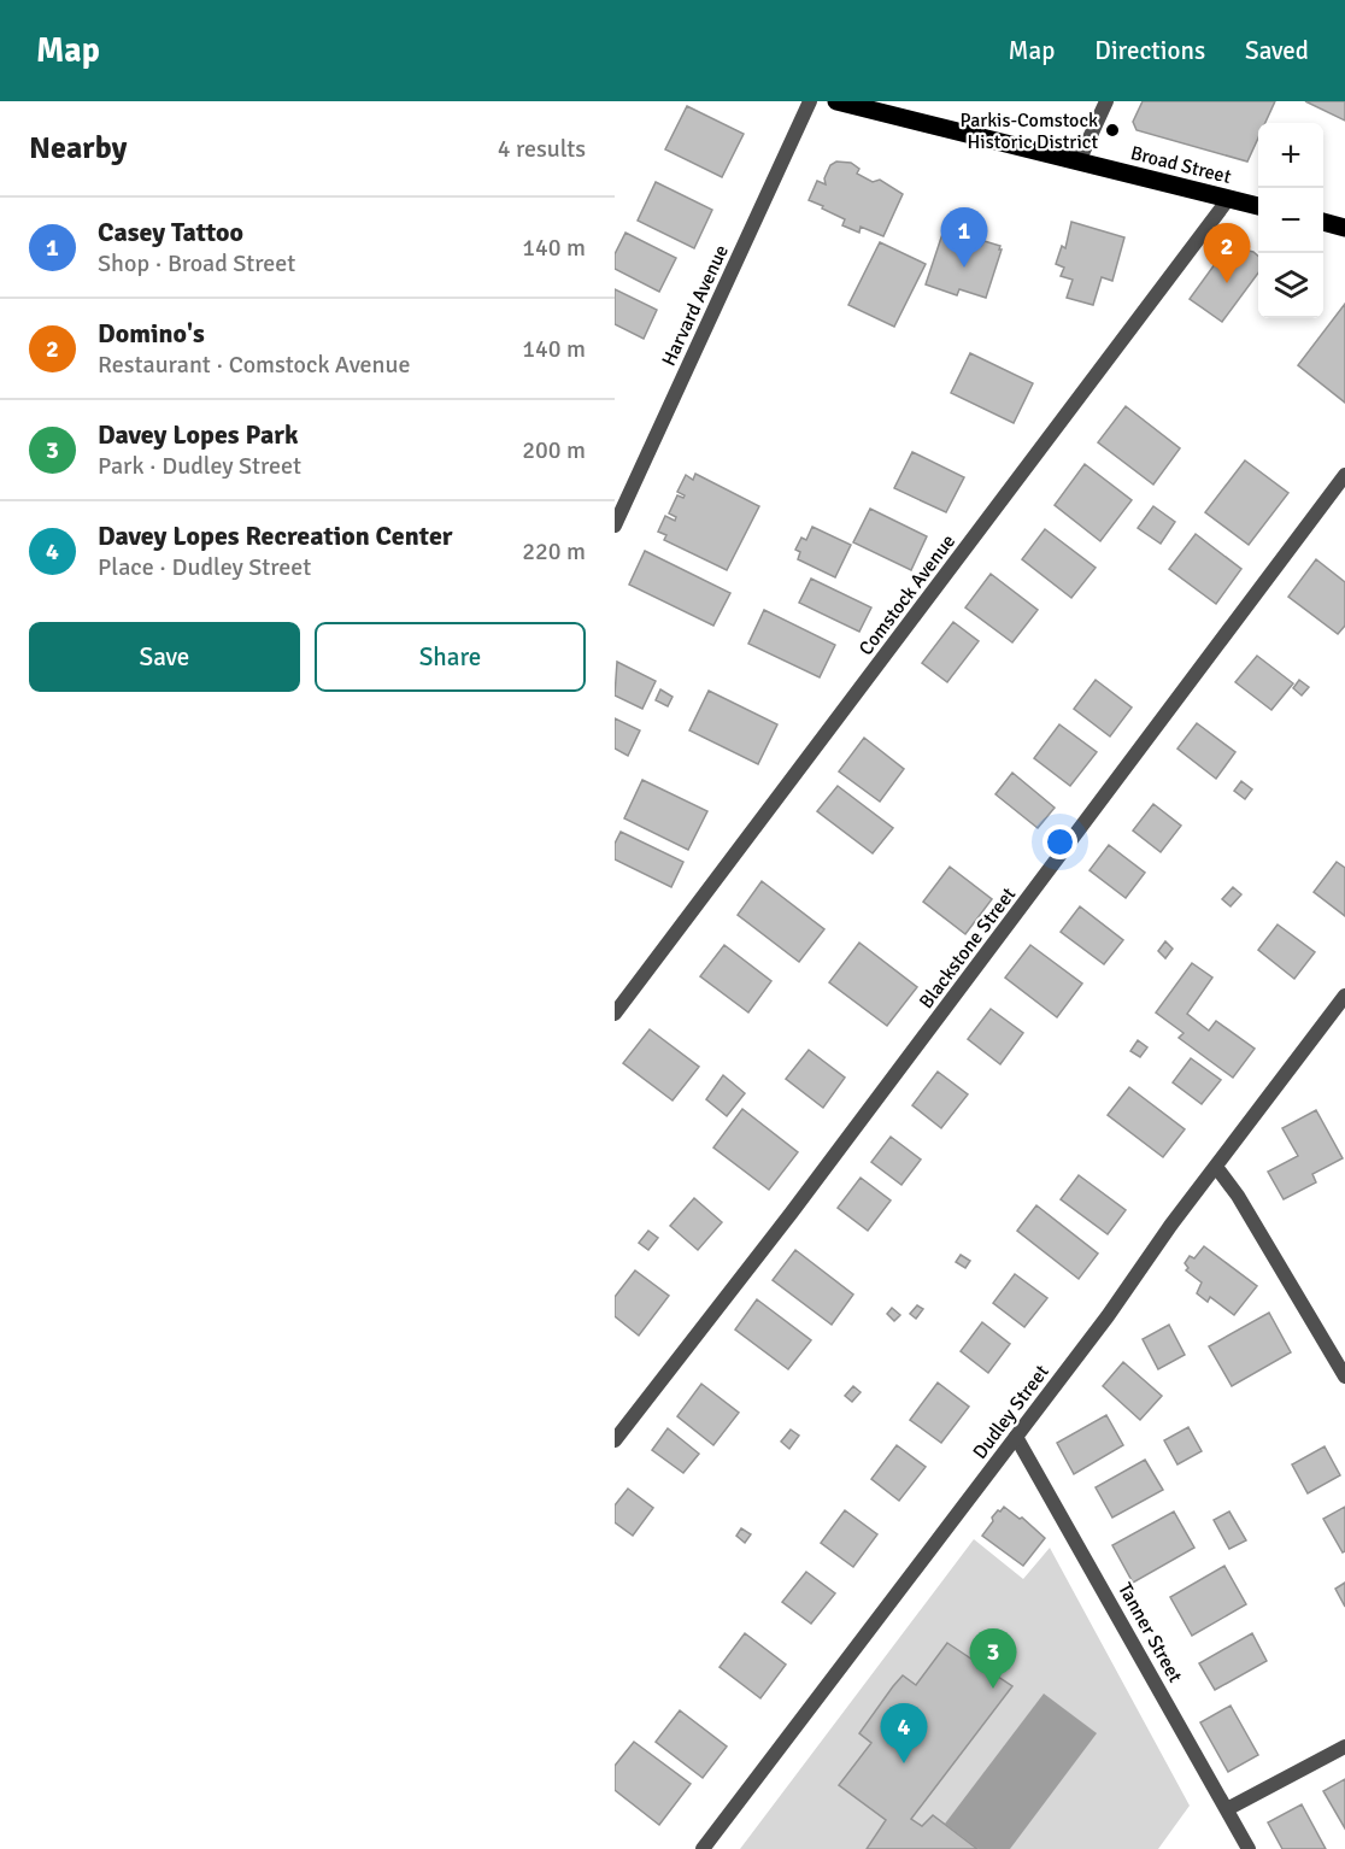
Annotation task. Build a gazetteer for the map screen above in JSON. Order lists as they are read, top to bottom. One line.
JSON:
{"streets":{"main road":["Broad Street"],"street":["Harvard Avenue","Comstock Avenue","Blackstone Street","Dudley Street","Tanner Street"]},"crossings":[["Broad Street","Comstock Avenue"],["Dudley Street","Tanner Street"]],"places":["Parkis-Comstock Historic District"],"page":{"header":"Map","nav":["Map","Directions","Saved"],"heading":["Nearby","4 results"],"map_buttons":["+","−"],"list":[{"mark":"1","name":"Casey Tattoo","note":"Shop · Broad Street","value":"140 m"},{"mark":"2","name":"Domino's","note":"Restaurant · Comstock Avenue","value":"140 m"},{"mark":"3","name":"Davey Lopes Park","note":"Park · Dudley Street","value":"200 m"},{"mark":"4","name":"Davey Lopes Recreation Center","note":"Place · Dudley Street","value":"220 m"}],"pins":["1","2","3","4"],"buttons":["Save","Share"]}}
